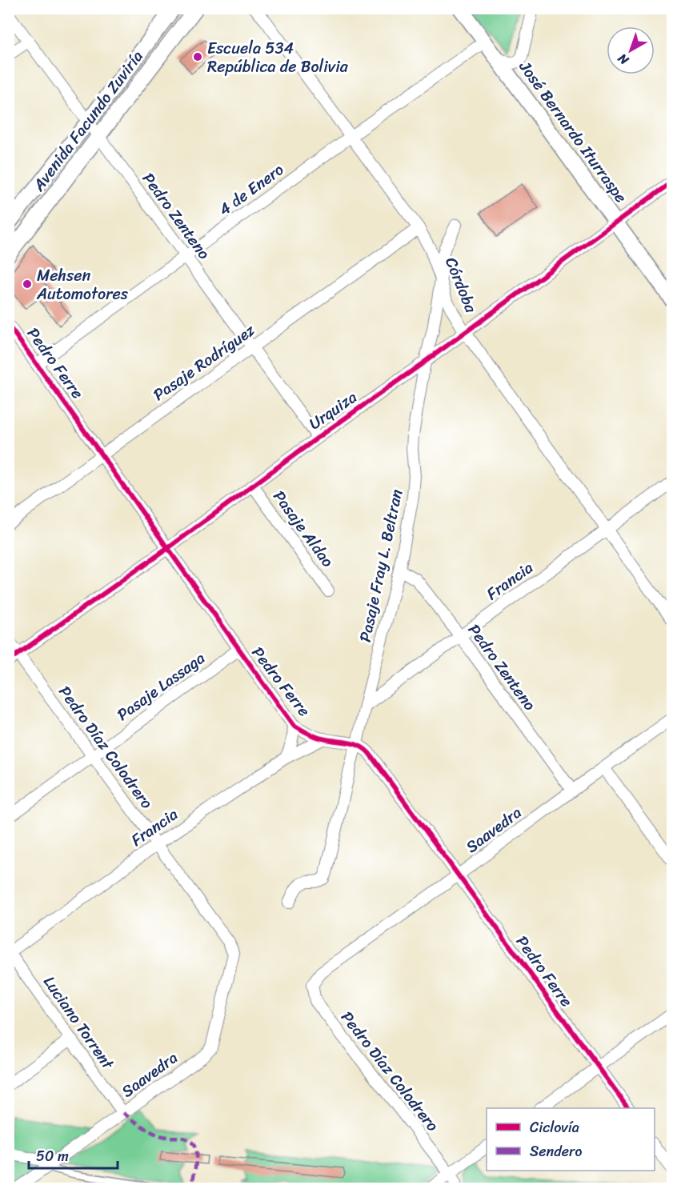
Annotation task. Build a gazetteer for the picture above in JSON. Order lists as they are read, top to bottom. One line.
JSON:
{"streets":{"main road":["Avenida Facundo Zuviría","José Bernardo Iturraspe"],"street":["4 de Enero","Pedro Zenteno","Córdoba","Pasaje Rodríguez","Pedro Ferre","Urquiza","Pasaje Aldao","Pasaje Fray L. Beltran","Francia","Pasaje Lassaga","Pedro Díaz Colodrero","Saavedra","Luciano Torrent"]},"crossings":[["Avenida Facundo Zuviría","Pedro Zenteno"],["José Bernardo Iturraspe","4 de Enero"],["José Bernardo Iturraspe","Urquiza"],["4 de Enero","Pedro Zenteno"],["4 de Enero","Córdoba"],["4 de Enero","Pedro Ferre"],["Pedro Zenteno","Pasaje Rodríguez"],["Pedro Zenteno","Urquiza"],["Pedro Zenteno","Pasaje Fray L. Beltran"],["Pedro Zenteno","Francia"],["Pedro Zenteno","Saavedra"],["Córdoba","Pasaje Rodríguez"],["Córdoba","Urquiza"],["Córdoba","Pasaje Fray L. Beltran"],["Córdoba","Francia"],["Pasaje Rodríguez","Pedro Ferre"],["Pedro Ferre","Urquiza"],["Pedro Ferre","Pasaje Fray L. Beltran"],["Pedro Ferre","Francia"],["Pedro Ferre","Pasaje Lassaga"],["Pedro Ferre","Saavedra"],["Urquiza","Pasaje Aldao"],["Urquiza","Pasaje Fray L. Beltran"],["Urquiza","Pedro Díaz Colodrero"],["Pasaje Fray L. Beltran","Francia"],["Francia","Pedro Díaz Colodrero"],["Francia","Luciano Torrent"],["Pasaje Lassaga","Pedro Díaz Colodrero"],["Pedro Díaz Colodrero","Saavedra"],["Saavedra","Luciano Torrent"]],"places":["Escuela 534 República de Bolivia","Mehsen Automotores"],"legend":["Ciclovía","Sendero"],"scale_bar":"50 m","north":"bottom left"}
